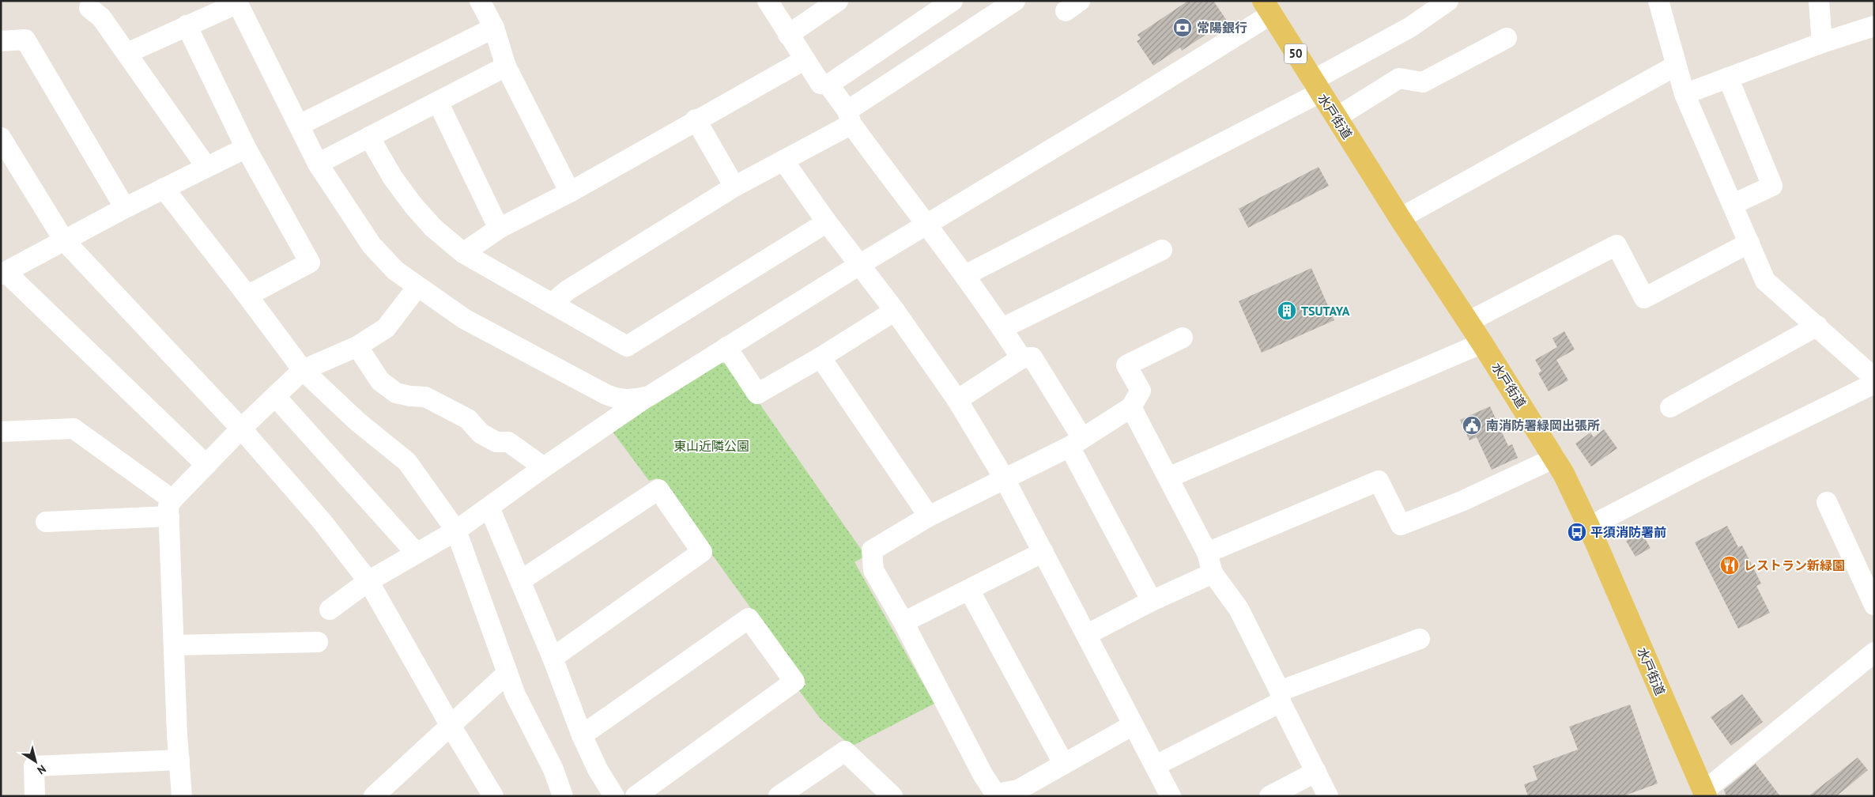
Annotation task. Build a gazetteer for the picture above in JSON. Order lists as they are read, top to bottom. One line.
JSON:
{"streets":{"main road":["50","水戸街道"]},"parks":["東山近隣公園"],"places":{"bank":["常陽銀行"],"building":["TSUTAYA"],"public building":["南消防署緑岡出張所"],"bus stop":["平須消防署前"],"restaurant":["レストラン新緑園"]},"north":"bottom right"}
